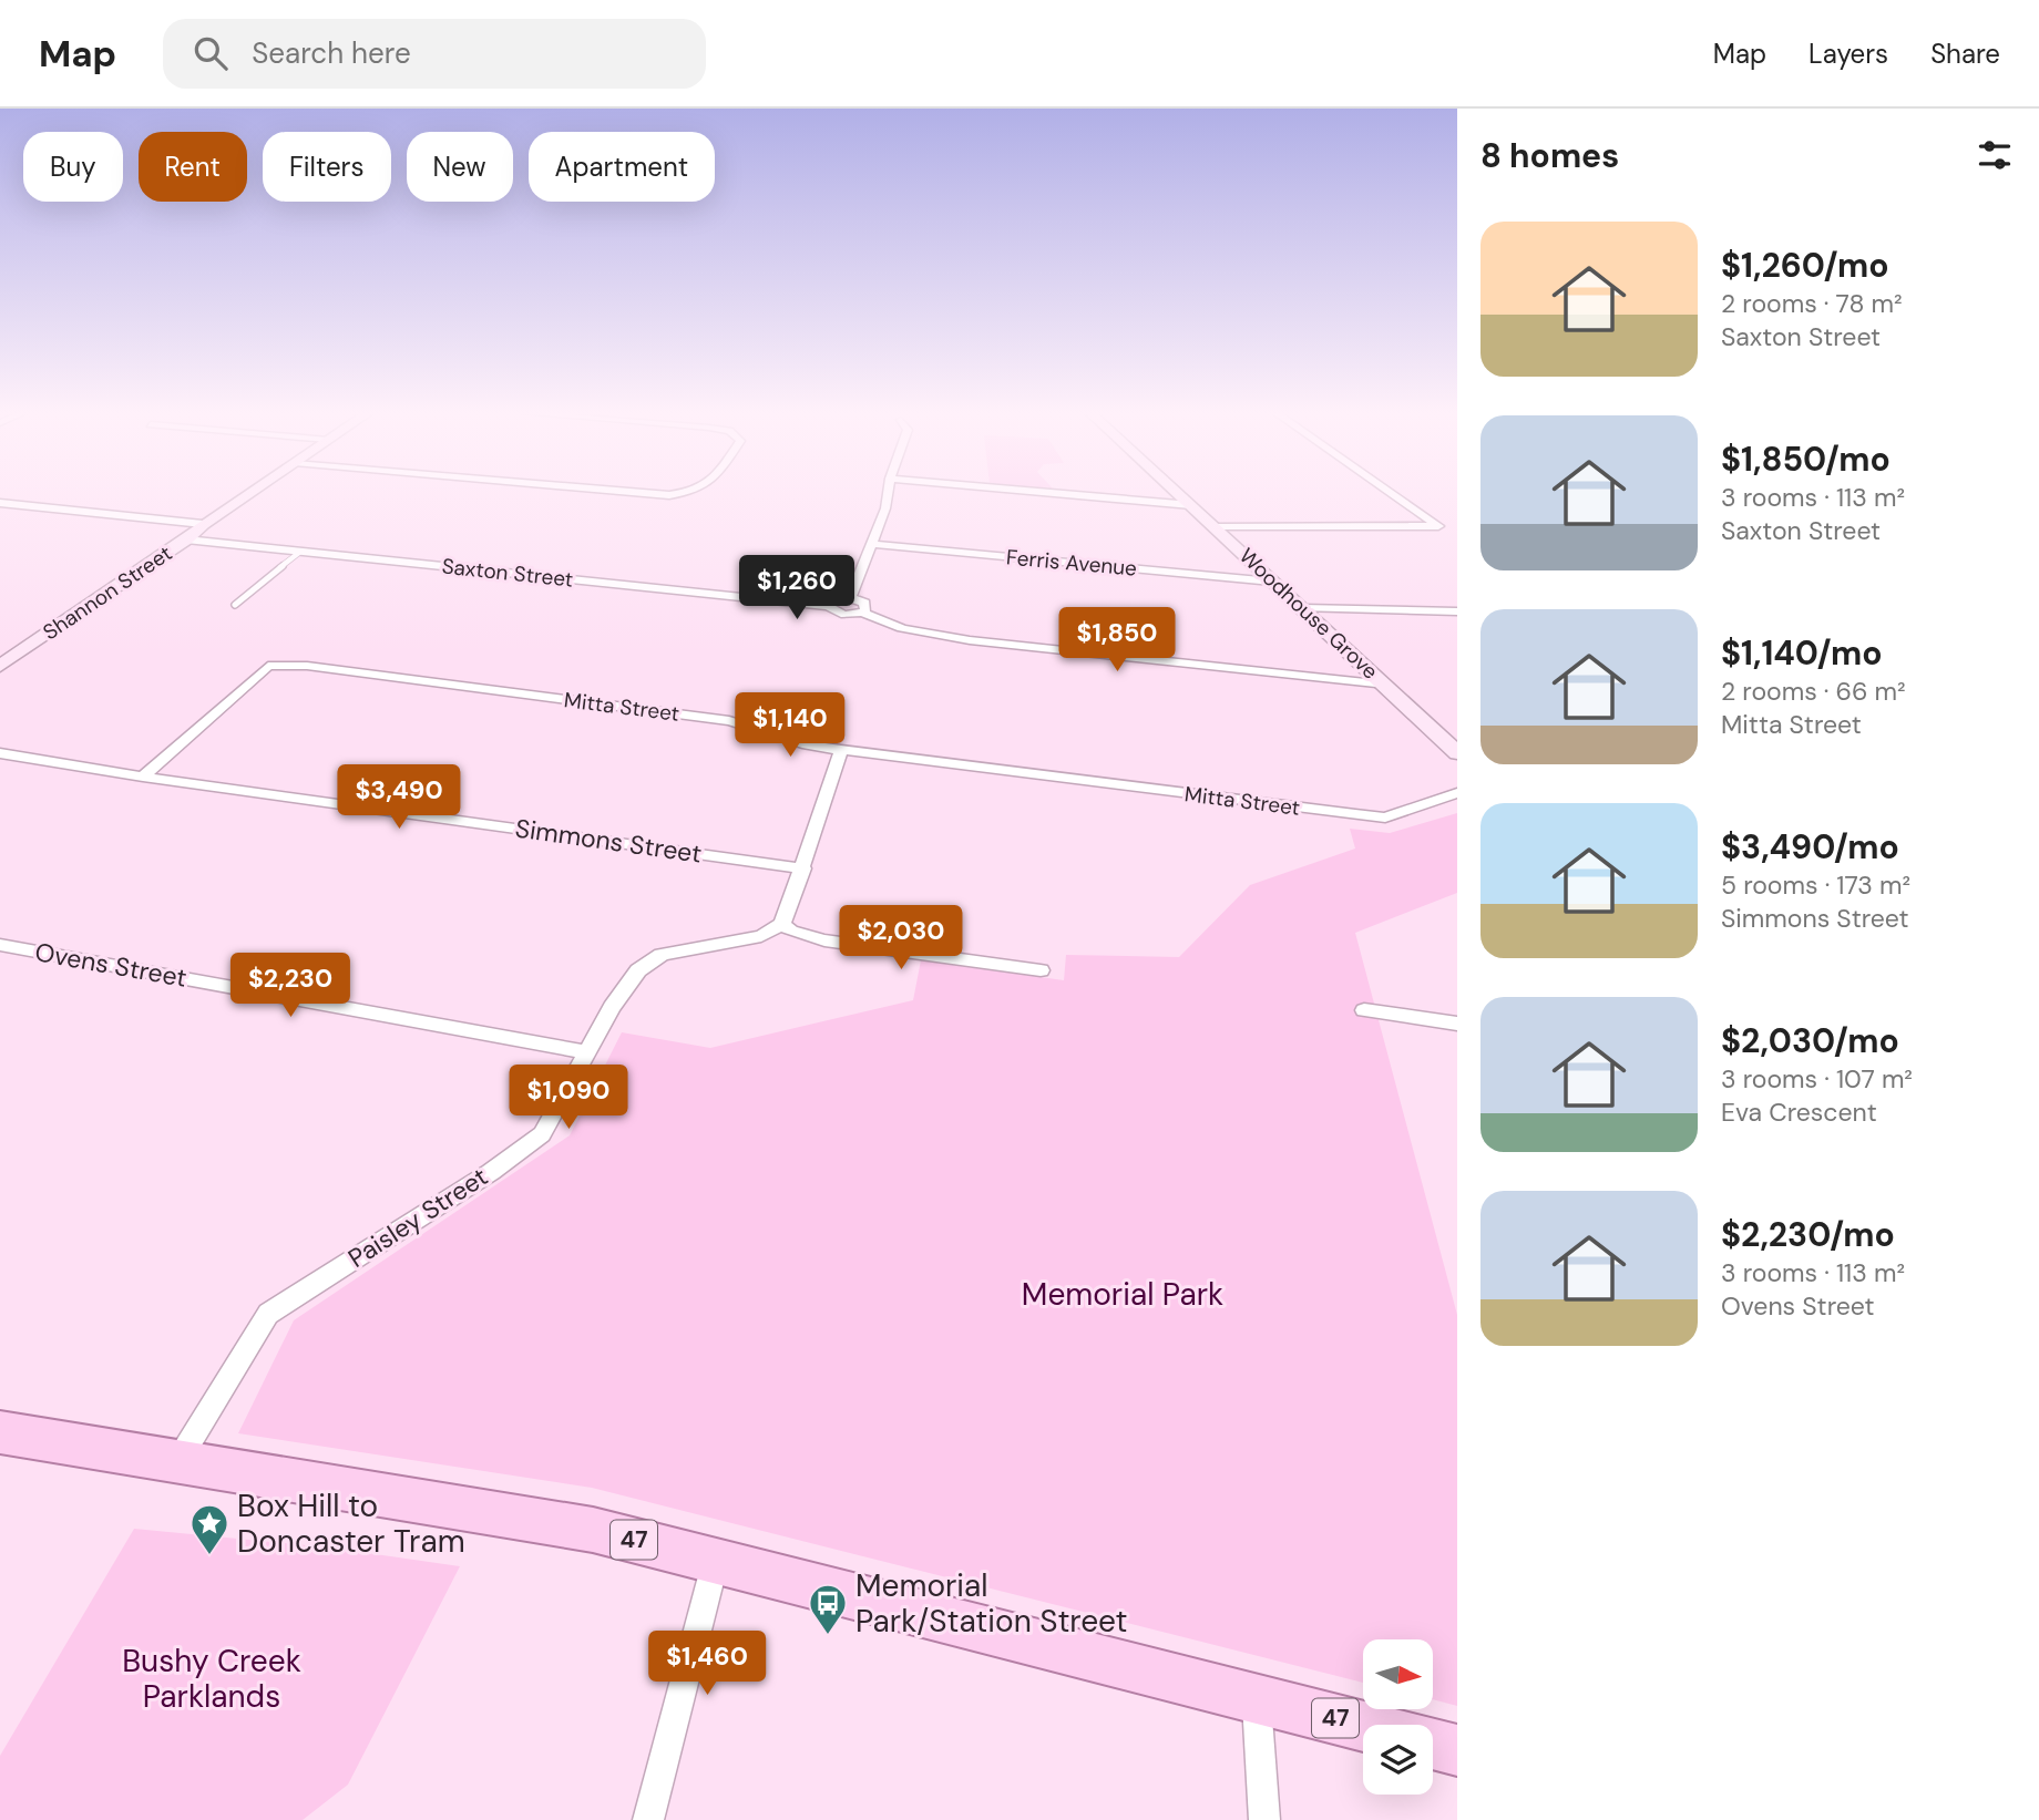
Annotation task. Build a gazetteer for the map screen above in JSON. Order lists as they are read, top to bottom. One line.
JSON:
{"streets":{"main road":["47"],"street":["Ferris Avenue","Saxton Street","Shannon Street","Woodhouse Grove","Mitta Street","Simmons Street","Ovens Street","Paisley Street"]},"crossings":[["Ferris Avenue","Woodhouse Grove"],["Saxton Street","Shannon Street"],["Mitta Street","Simmons Street"],["Ovens Street","Paisley Street"],["Paisley Street","47"]],"parks":["Memorial Park","Bushy Creek Parklands"],"places":{"place":["Box Hill to Doncaster Tram"],"bus stop":["Memorial Park/Station Street"]},"north":"right","page":{"header":"Map","search":"Search here","nav":["Map","Layers","Share"],"heading":"8 homes","chip":["Buy","Rent","Filters","New","Apartment"],"list":[{"name":"$1,260/mo","note":"2 rooms · 78 m² · Saxton Street"},{"name":"$1,850/mo","note":"3 rooms · 113 m² · Saxton Street"},{"name":"$1,140/mo","note":"2 rooms · 66 m² · Mitta Street"},{"name":"$3,490/mo","note":"5 rooms · 173 m² · Simmons Street"},{"name":"$2,030/mo","note":"3 rooms · 107 m² · Eva Crescent"},{"name":"$2,230/mo","note":"3 rooms · 113 m² · Ovens Street"}],"price":["$1,260","$1,850","$1,140","$3,490","$2,030","$2,230","$1,090","$1,460"]}}
